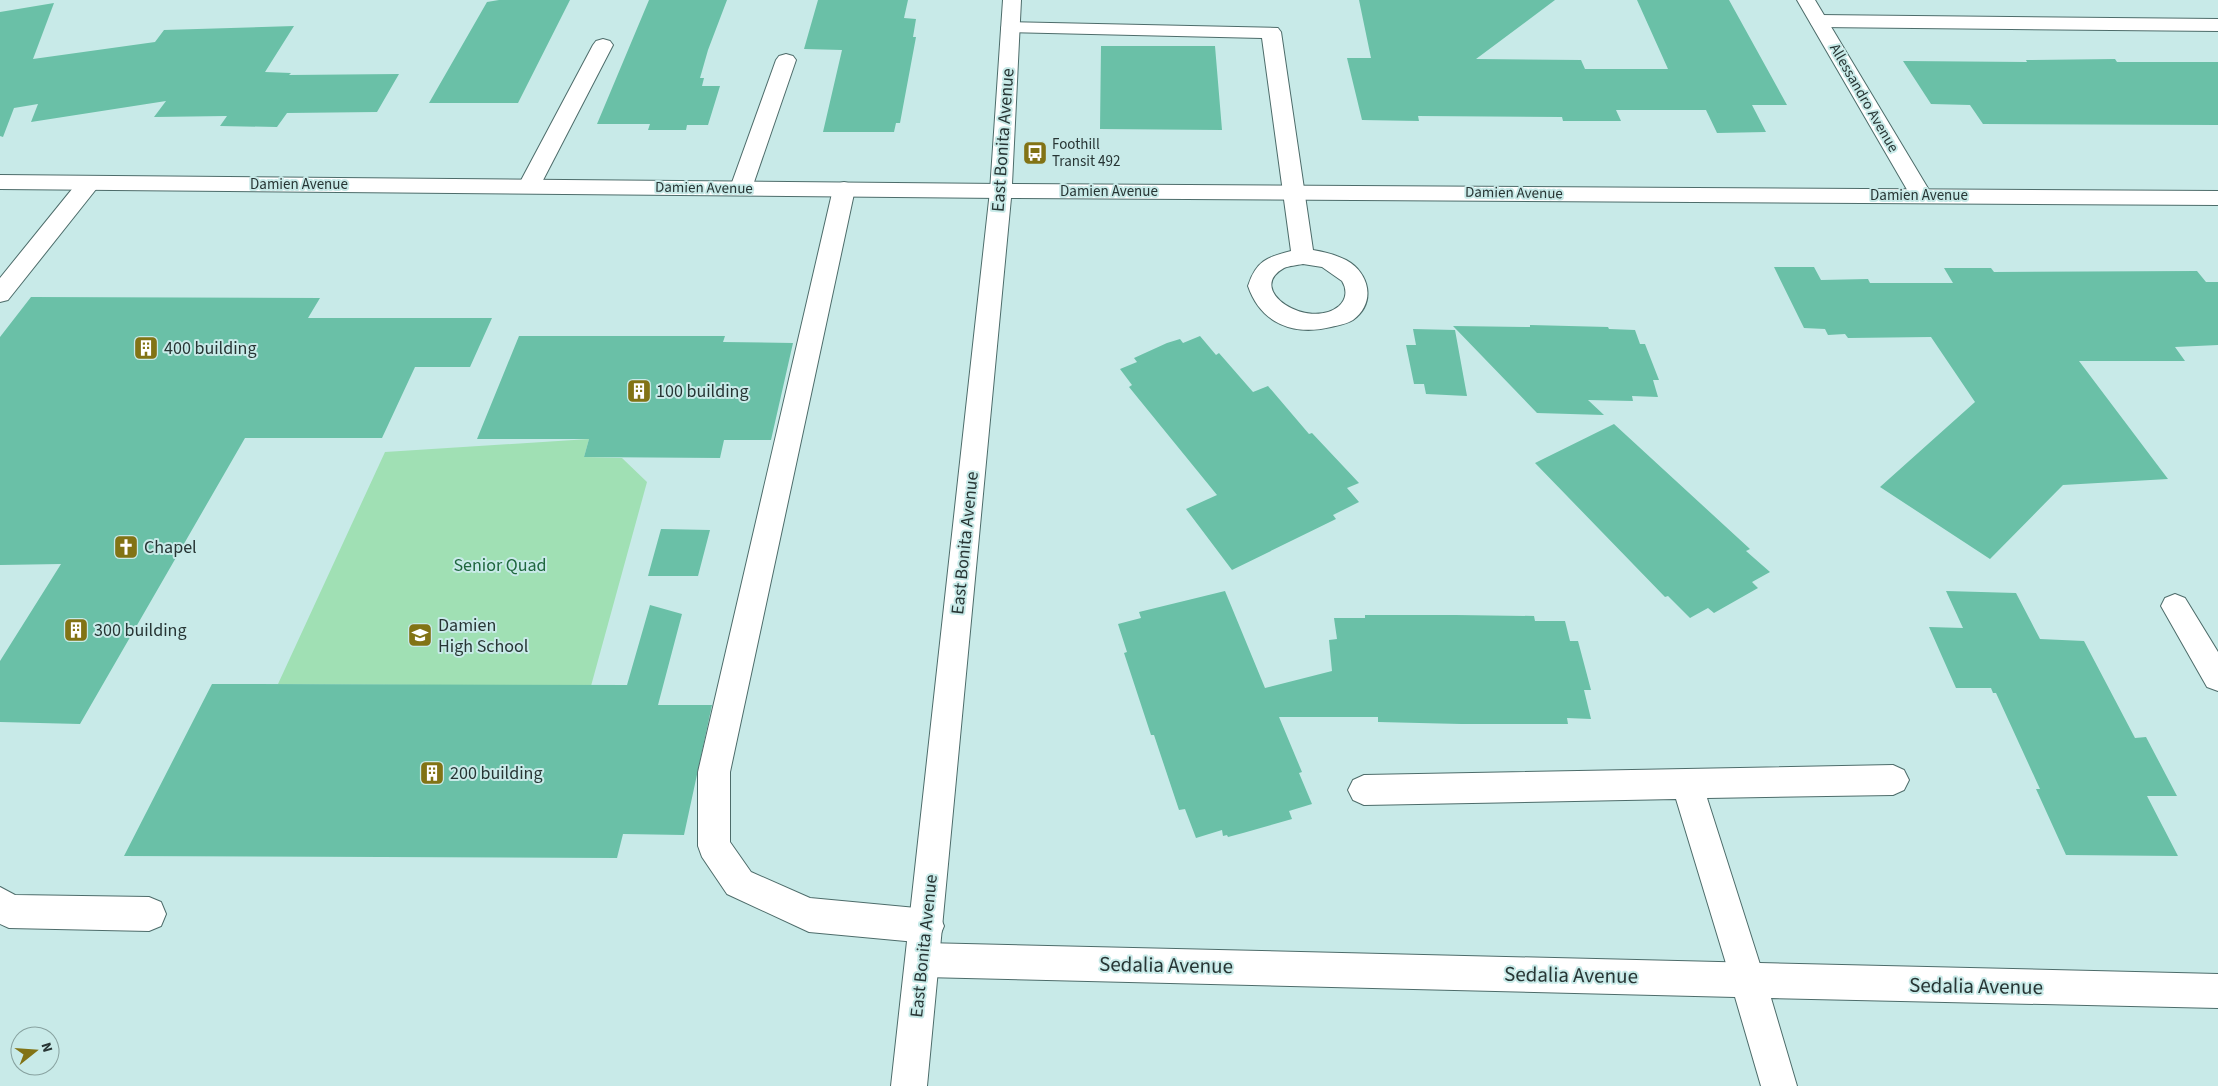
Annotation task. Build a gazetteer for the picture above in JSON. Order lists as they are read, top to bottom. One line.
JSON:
{"streets":{"main road":["Allessandro Avenue","East Bonita Avenue","Damien Avenue","Sedalia Avenue"]},"crossings":[["Allessandro Avenue","Damien Avenue"],["East Bonita Avenue","Damien Avenue"],["East Bonita Avenue","Sedalia Avenue"]],"parks":["Senior Quad"],"places":{"bus stop":["Foothill Transit 492"],"building":["400 building","100 building","300 building","200 building"],"church":["Chapel"],"school or university":["Damien High School"]},"north":"right"}
